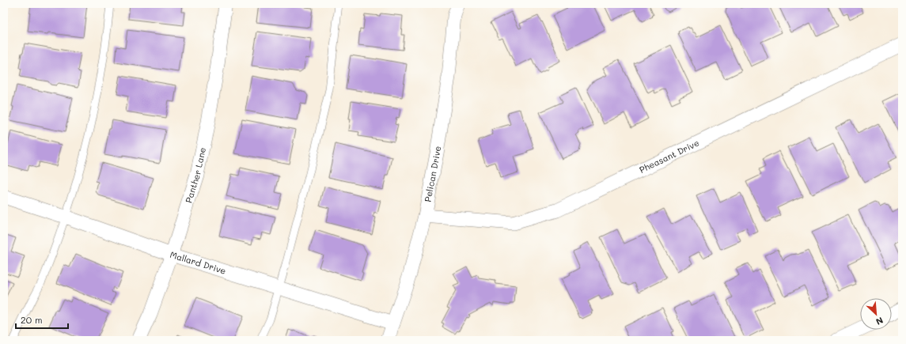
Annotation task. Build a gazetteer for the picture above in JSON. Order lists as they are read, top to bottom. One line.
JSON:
{"streets":{"street":["Pheasant Drive","Pelican Drive","Panther Lane","Mallard Drive"]},"crossings":[["Pheasant Drive","Pelican Drive"],["Pelican Drive","Mallard Drive"],["Panther Lane","Mallard Drive"]],"scale_bar":"20 m","north":"bottom right"}
